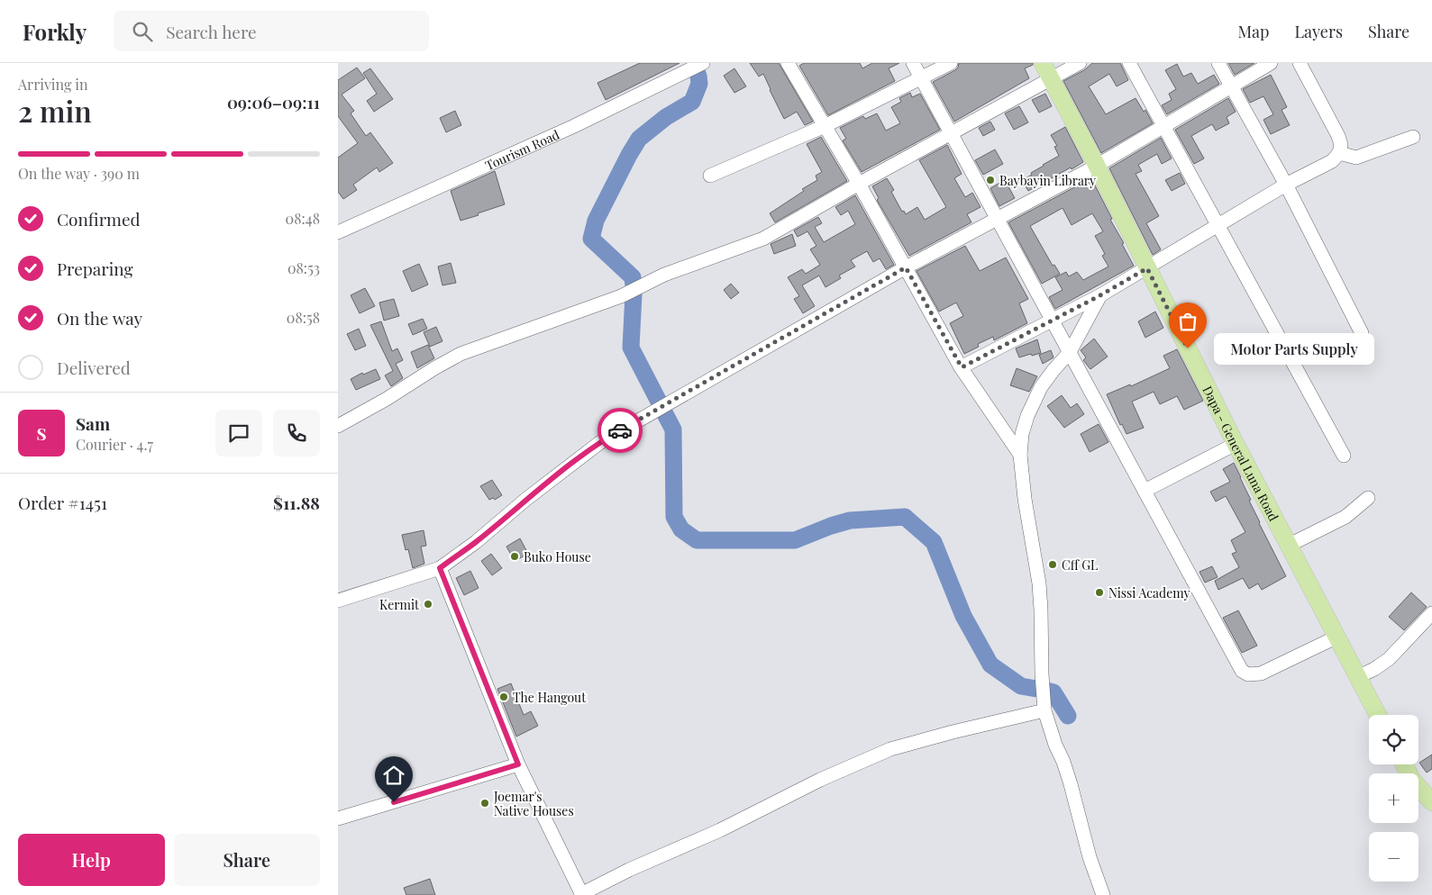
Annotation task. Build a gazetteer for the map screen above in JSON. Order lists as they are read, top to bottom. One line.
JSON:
{"streets":{"main road":["Dapa - General Luna Road"],"street":["Tourism Road"]},"places":["Baybayin Library","Motor Parts Supply","Buko House","Cff GL","Nissi Academy","Kermit","The Hangout","Joemar's Native Houses"],"page":{"header":"Forkly","search":"Search here","nav":["Map","Layers","Share"],"heading":["2 min","Arriving in","09:06–09:11"],"panel":["Sam","Courier · 4.7","Order #1451","$11.88"],"bar":"On the way · 390 m","list":[["Confirmed","08:48"],["Preparing","08:53"],["On the way","08:58"],"Delivered"],"bubble":"Motor Parts Supply","round":"S","map_buttons":["+","−"],"buttons":["Help","Share"]}}
